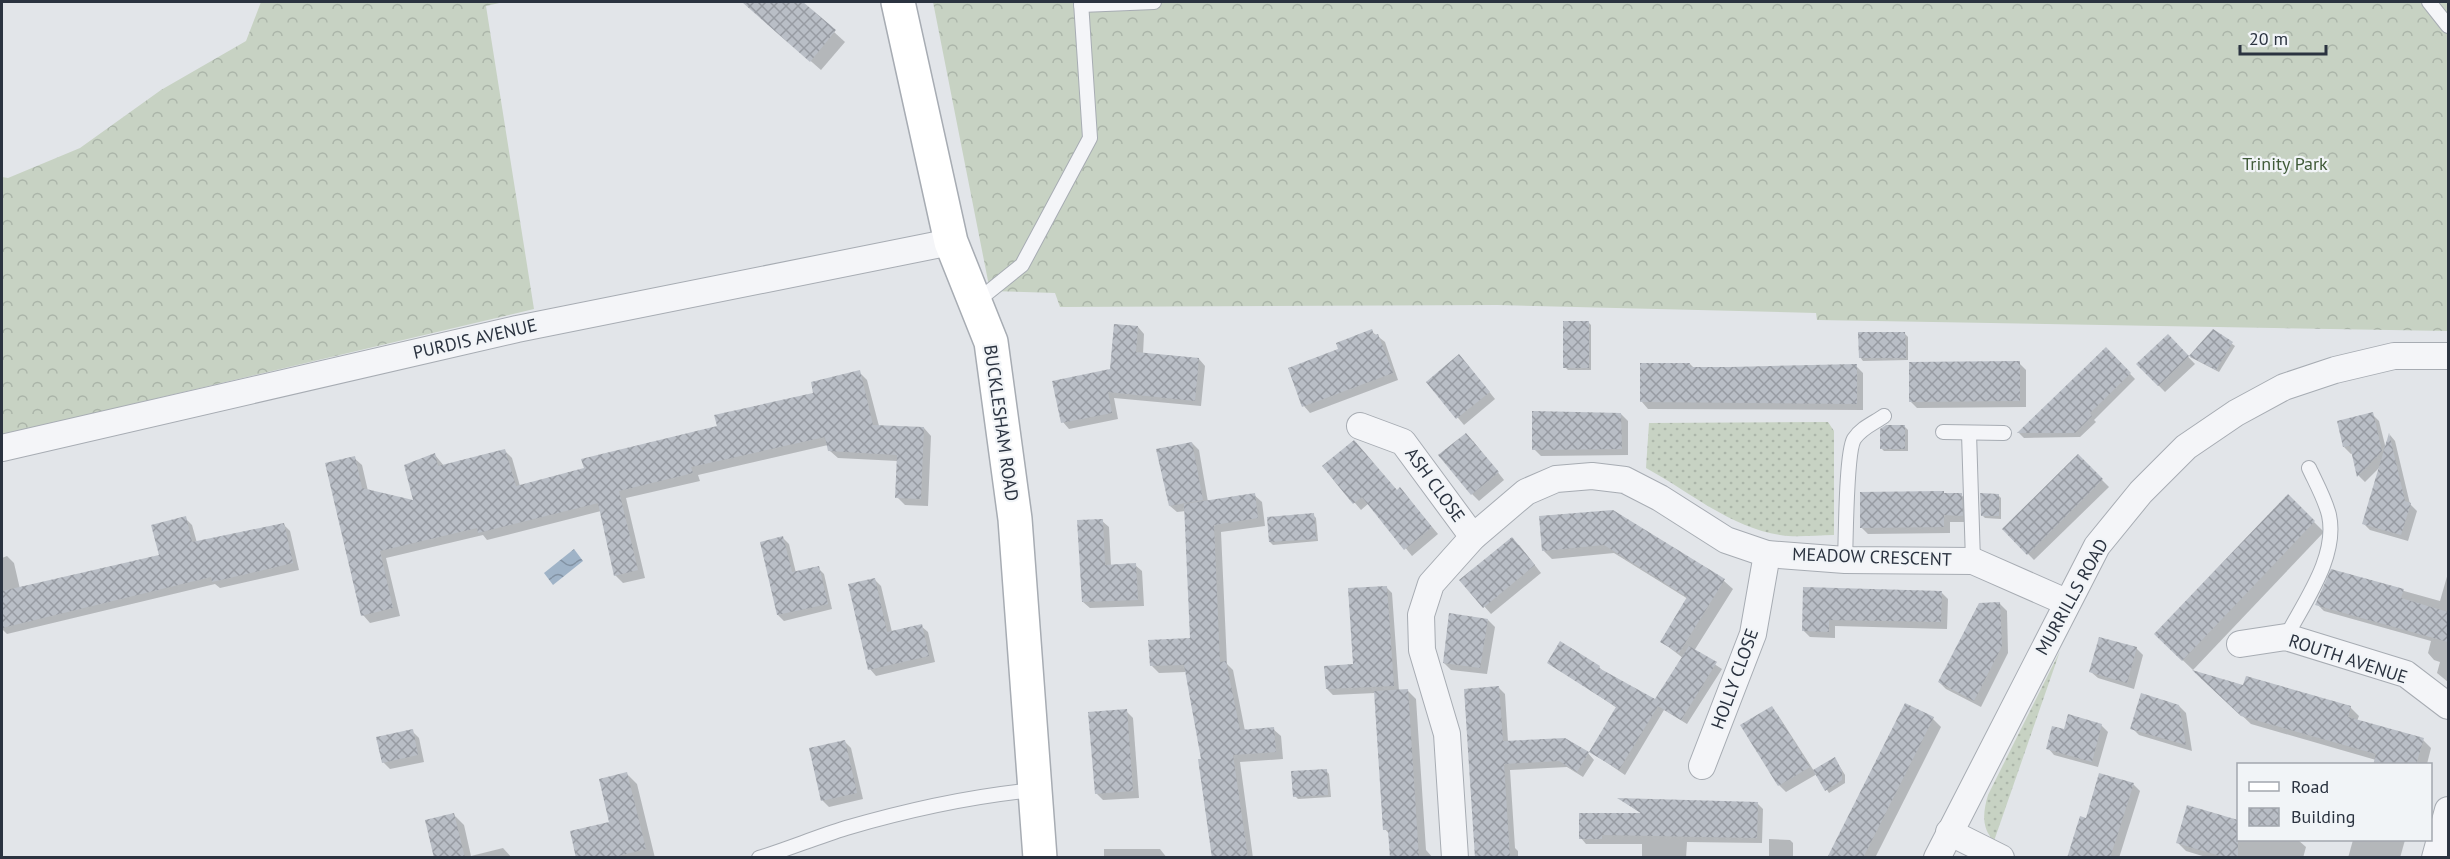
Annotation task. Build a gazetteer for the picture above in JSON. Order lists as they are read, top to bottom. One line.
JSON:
{"streets":{"street":["PURDIS AVENUE","BUCKLESHAM ROAD","ASH CLOSE","MEADOW CRESCENT","MURRILLS ROAD","ROUTH AVENUE","HOLLY CLOSE"]},"crossings":[["PURDIS AVENUE","BUCKLESHAM ROAD"],["ASH CLOSE","MEADOW CRESCENT"],["MEADOW CRESCENT","MURRILLS ROAD"],["MEADOW CRESCENT","HOLLY CLOSE"]],"parks":["Trinity Park"],"legend":["Road","Building"],"scale_bar":"20 m"}
